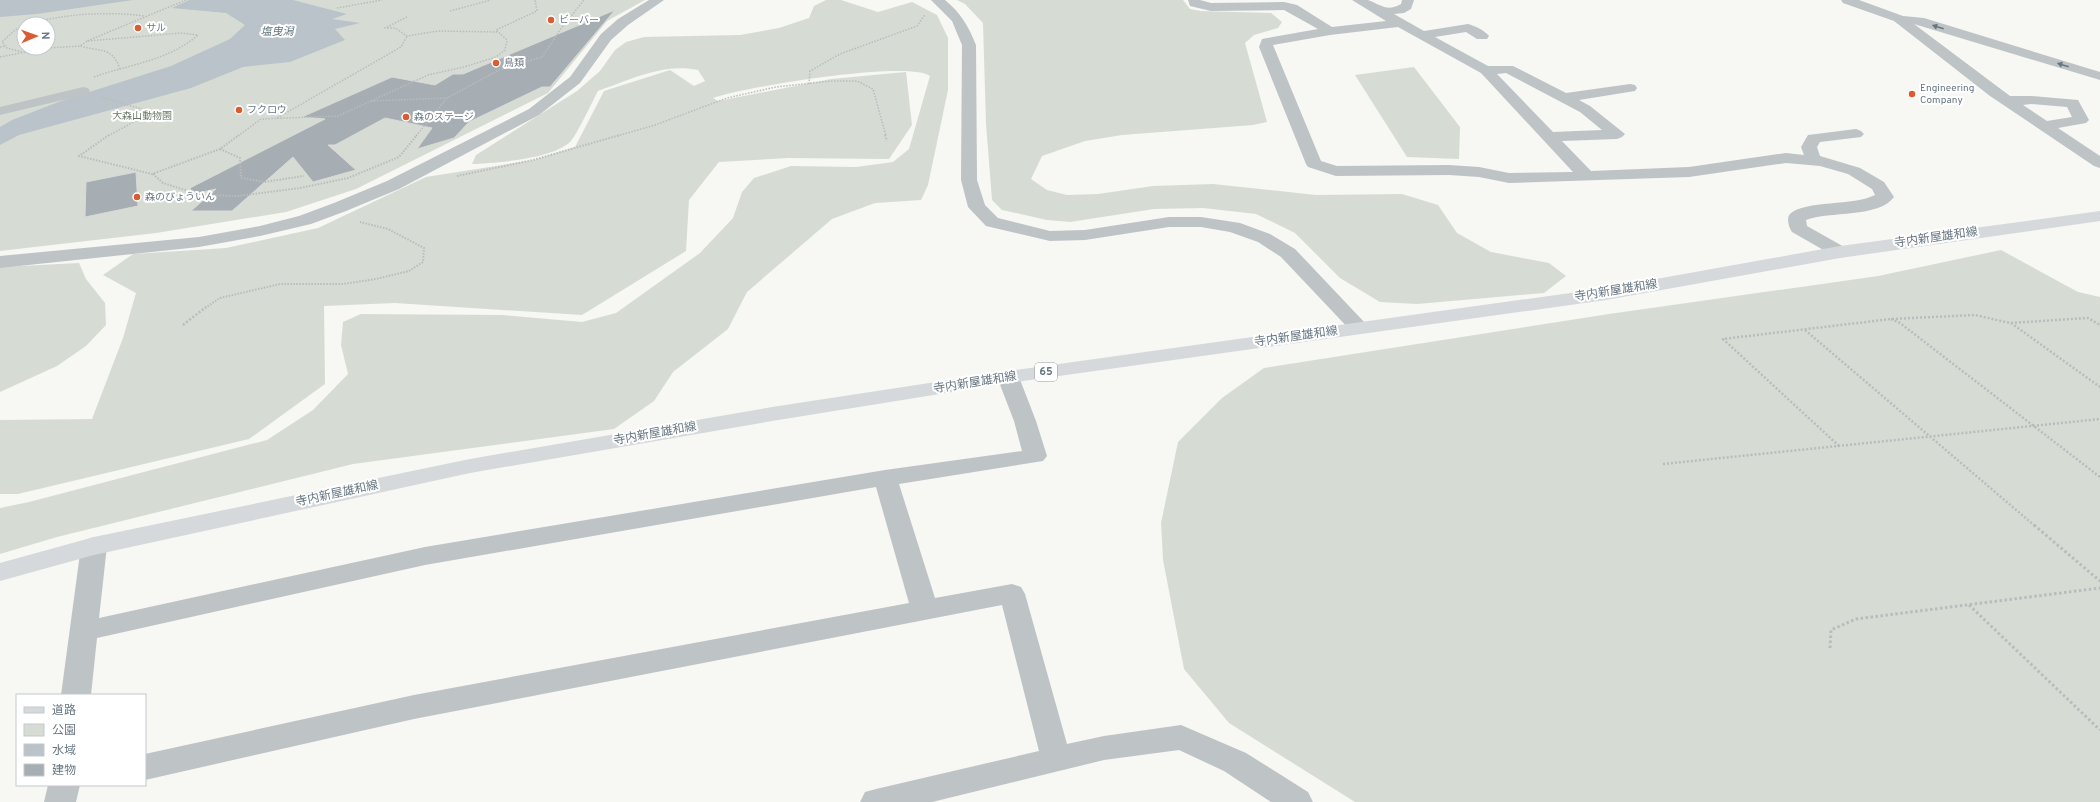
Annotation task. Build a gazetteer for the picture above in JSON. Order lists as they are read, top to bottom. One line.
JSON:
{"streets":{"main road":["寺内新屋雄和線","65"]},"water":["塩曳潟"],"parks":["大森山動物園"],"places":["ビーバー","サル","鳥類","Engineering Company","フクロウ","森のステージ","森のびょういん"],"legend":["道路","公園","水域","建物"],"north":"right"}
